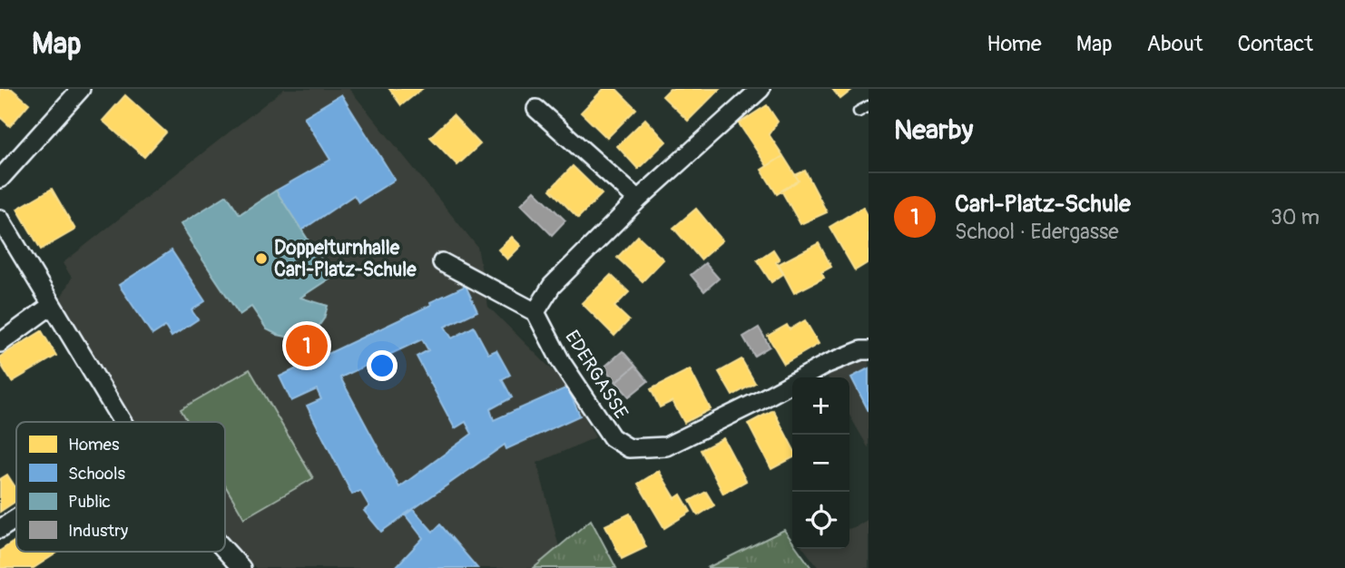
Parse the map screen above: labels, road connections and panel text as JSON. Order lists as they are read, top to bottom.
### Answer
{
  "streets": {
    "street": ["EDERGASSE"]
  },
  "places": ["Doppelturnhalle Carl-Platz-Schule"],
  "legend": [
    "Homes",
    "Schools",
    "Public",
    "Industry"
  ],
  "page": {
    "header": "Map",
    "nav": [
      "Home",
      "Map",
      "About",
      "Contact"
    ],
    "heading": "Nearby",
    "list": [
      {
        "mark": "1",
        "name": "Carl-Platz-Schule",
        "note": "School · Edergasse",
        "value": "30 m"
      }
    ],
    "pins": "1",
    "map_buttons": ["+", "−"]
  }
}
